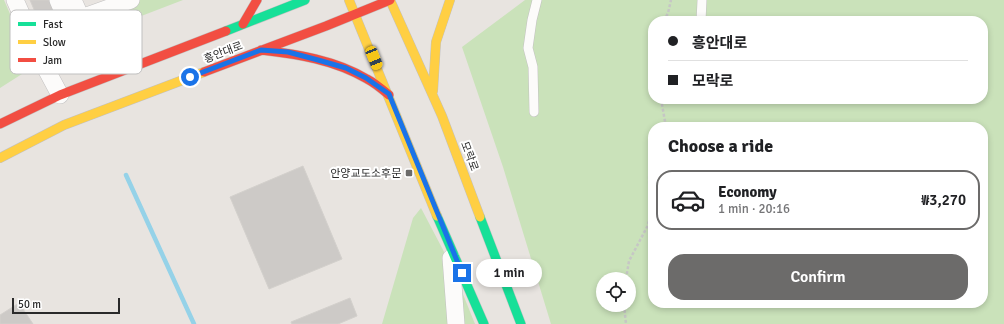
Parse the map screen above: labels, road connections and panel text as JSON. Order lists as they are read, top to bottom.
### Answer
{
  "streets": {
    "street": ["흥안대로", "모락로"]
  },
  "crossings": [
    ["흥안대로", "모락로"]
  ],
  "places": {
    "transit": ["안양교도소후문"]
  },
  "legend": ["Fast", "Slow", "Jam"],
  "scale_bar": "50 m",
  "page": {
    "banner": ["흥안대로", "모락로"],
    "heading": "Choose a ride",
    "list": [
      {
        "name": "Economy",
        "note": "1 min · 20:16",
        "value": "₩3,270"
      }
    ],
    "buttons": "Confirm",
    "bubble": "1 min",
    "scale": "50 m"
  }
}
